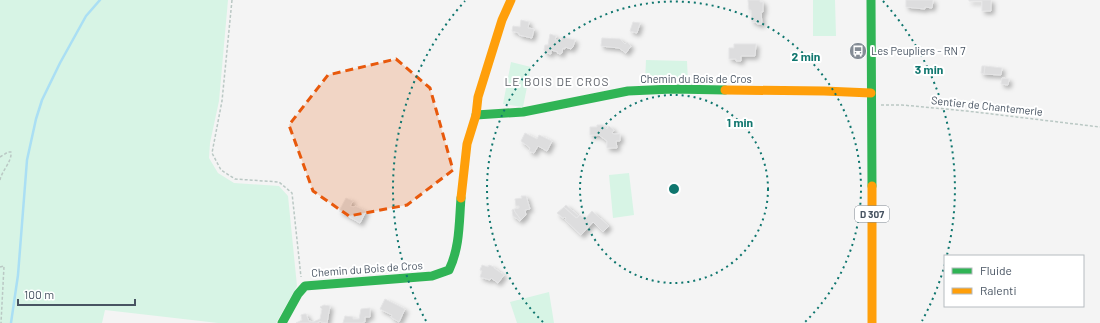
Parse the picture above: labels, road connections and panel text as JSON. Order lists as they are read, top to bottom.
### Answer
{
  "streets": {
    "street": ["Chemin du Bois de Cros", "D 307"],
    "path": ["Sentier de Chantemerle"]
  },
  "crossings": [
    ["Chemin du Bois de Cros", "D 307"],
    ["Sentier de Chantemerle", "D 307"]
  ],
  "districts": ["LE BOIS DE CROS"],
  "places": {
    "bus stop": ["Les Peupliers - RN 7"]
  },
  "legend": ["Fluide", "Ralenti"],
  "scale_bar": "100 m",
  "rings": ["2 min", "3 min", "1 min"]
}
